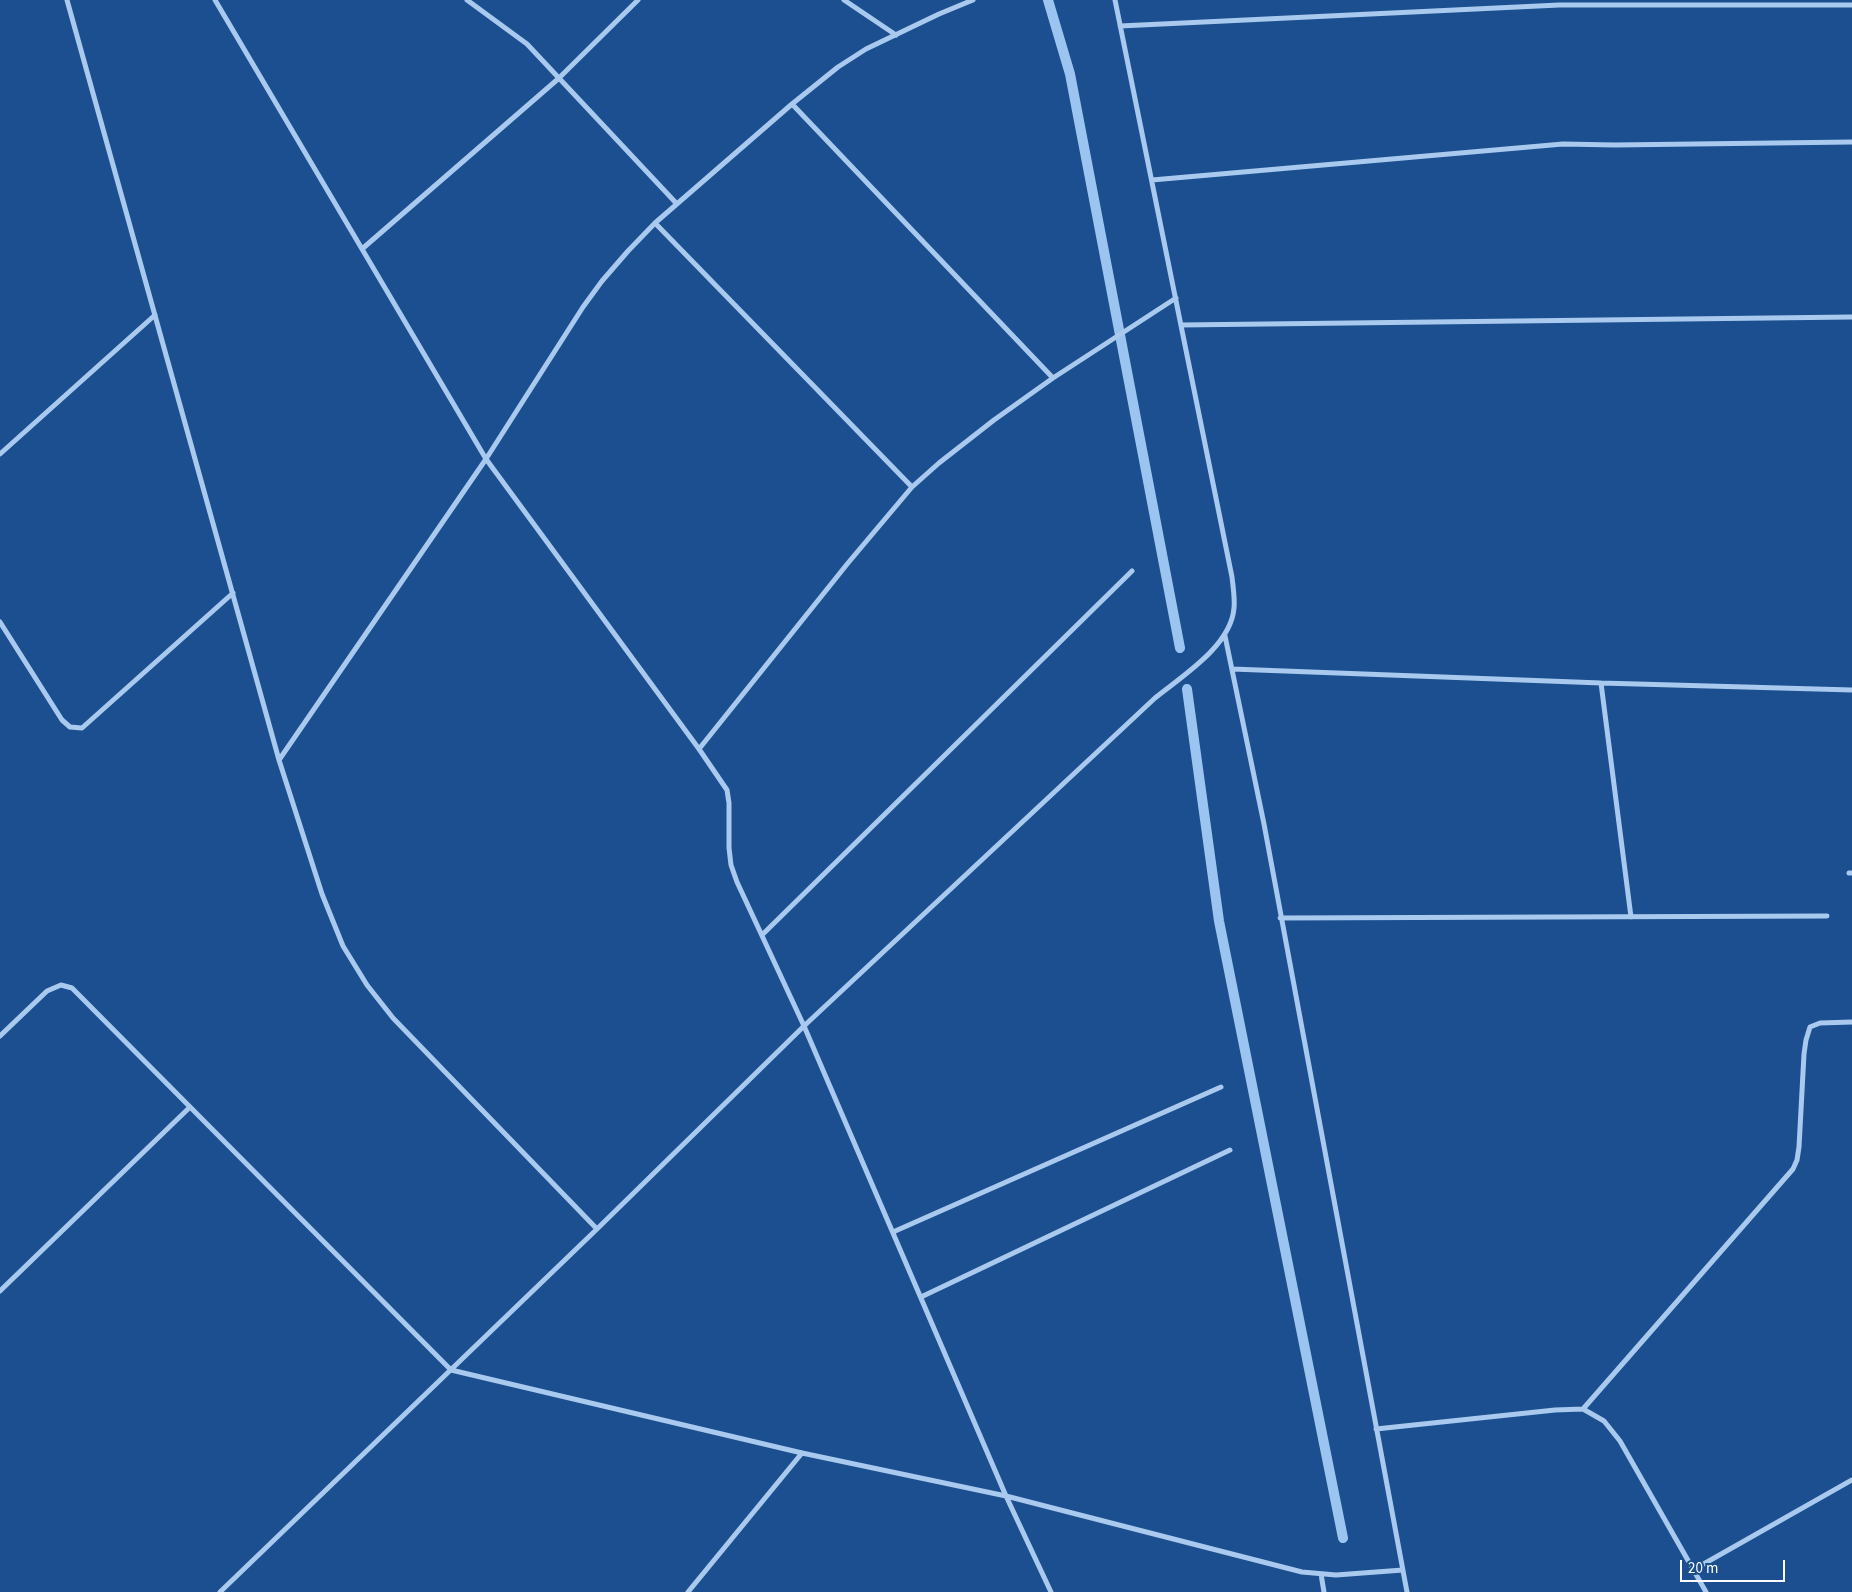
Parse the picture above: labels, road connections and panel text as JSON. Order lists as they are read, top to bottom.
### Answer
{
  "scale_bar": "20 m"
}
